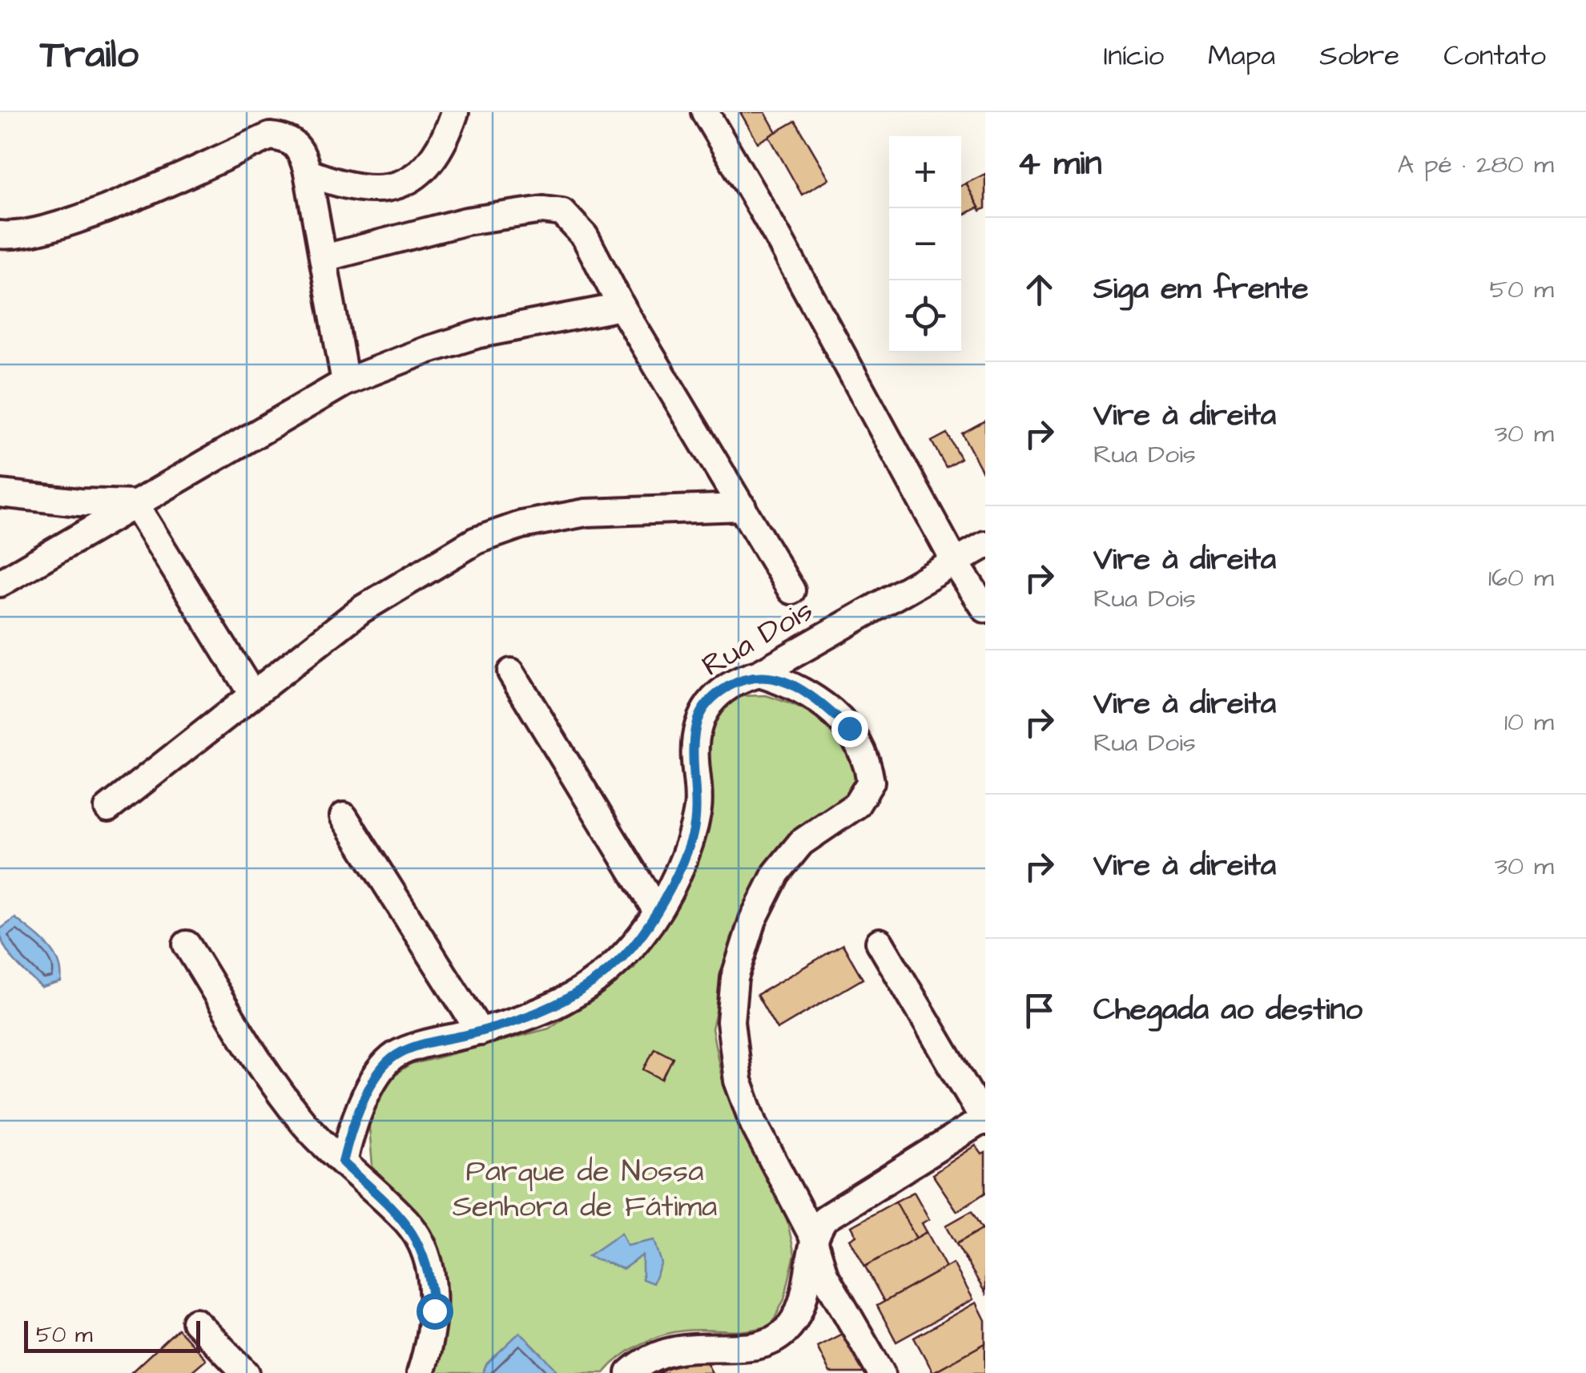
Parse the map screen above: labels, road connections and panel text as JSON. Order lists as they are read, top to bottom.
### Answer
{
  "streets": {
    "street": ["Rua Dois"]
  },
  "parks": ["Parque de Nossa Senhora de Fátima"],
  "scale_bar": "50 m",
  "page": {
    "header": "Trailo",
    "nav": [
      "Início",
      "Mapa",
      "Sobre",
      "Contato"
    ],
    "heading": ["4 min", "A pé · 280 m"],
    "map_buttons": ["+", "−"],
    "list": [
      ["Siga em frente", "50 m"],
      ["Vire à direita", "Rua Dois", "30 m"],
      ["Vire à direita", "Rua Dois", "160 m"],
      ["Vire à direita", "Rua Dois", "10 m"],
      ["Vire à direita", "30 m"],
      "Chegada ao destino"
    ],
    "scale": "50 m"
  }
}
